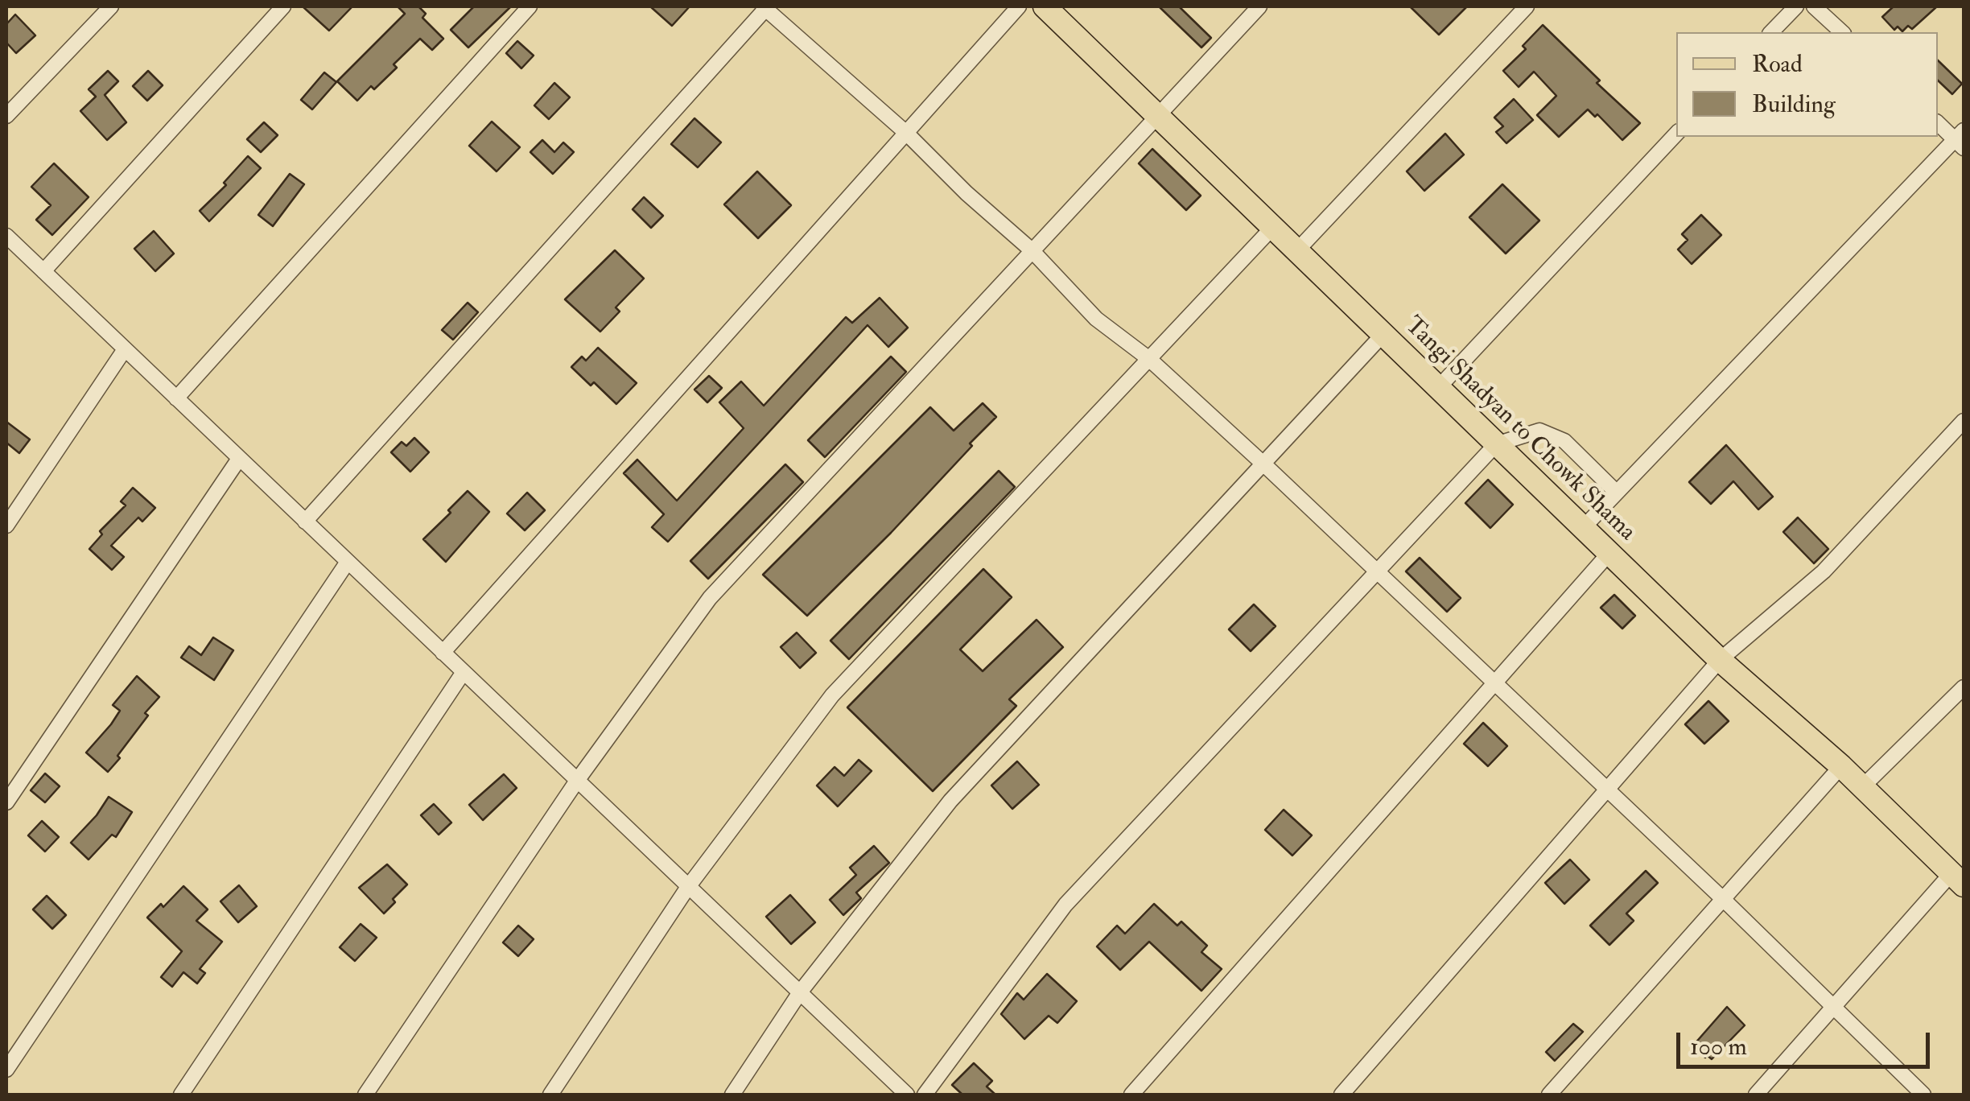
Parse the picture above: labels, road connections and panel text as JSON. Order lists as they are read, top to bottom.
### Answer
{
  "streets": {
    "main road": ["Tangi Shadyan to Chowk Shama"]
  },
  "legend": ["Road", "Building"],
  "scale_bar": "100 m"
}
